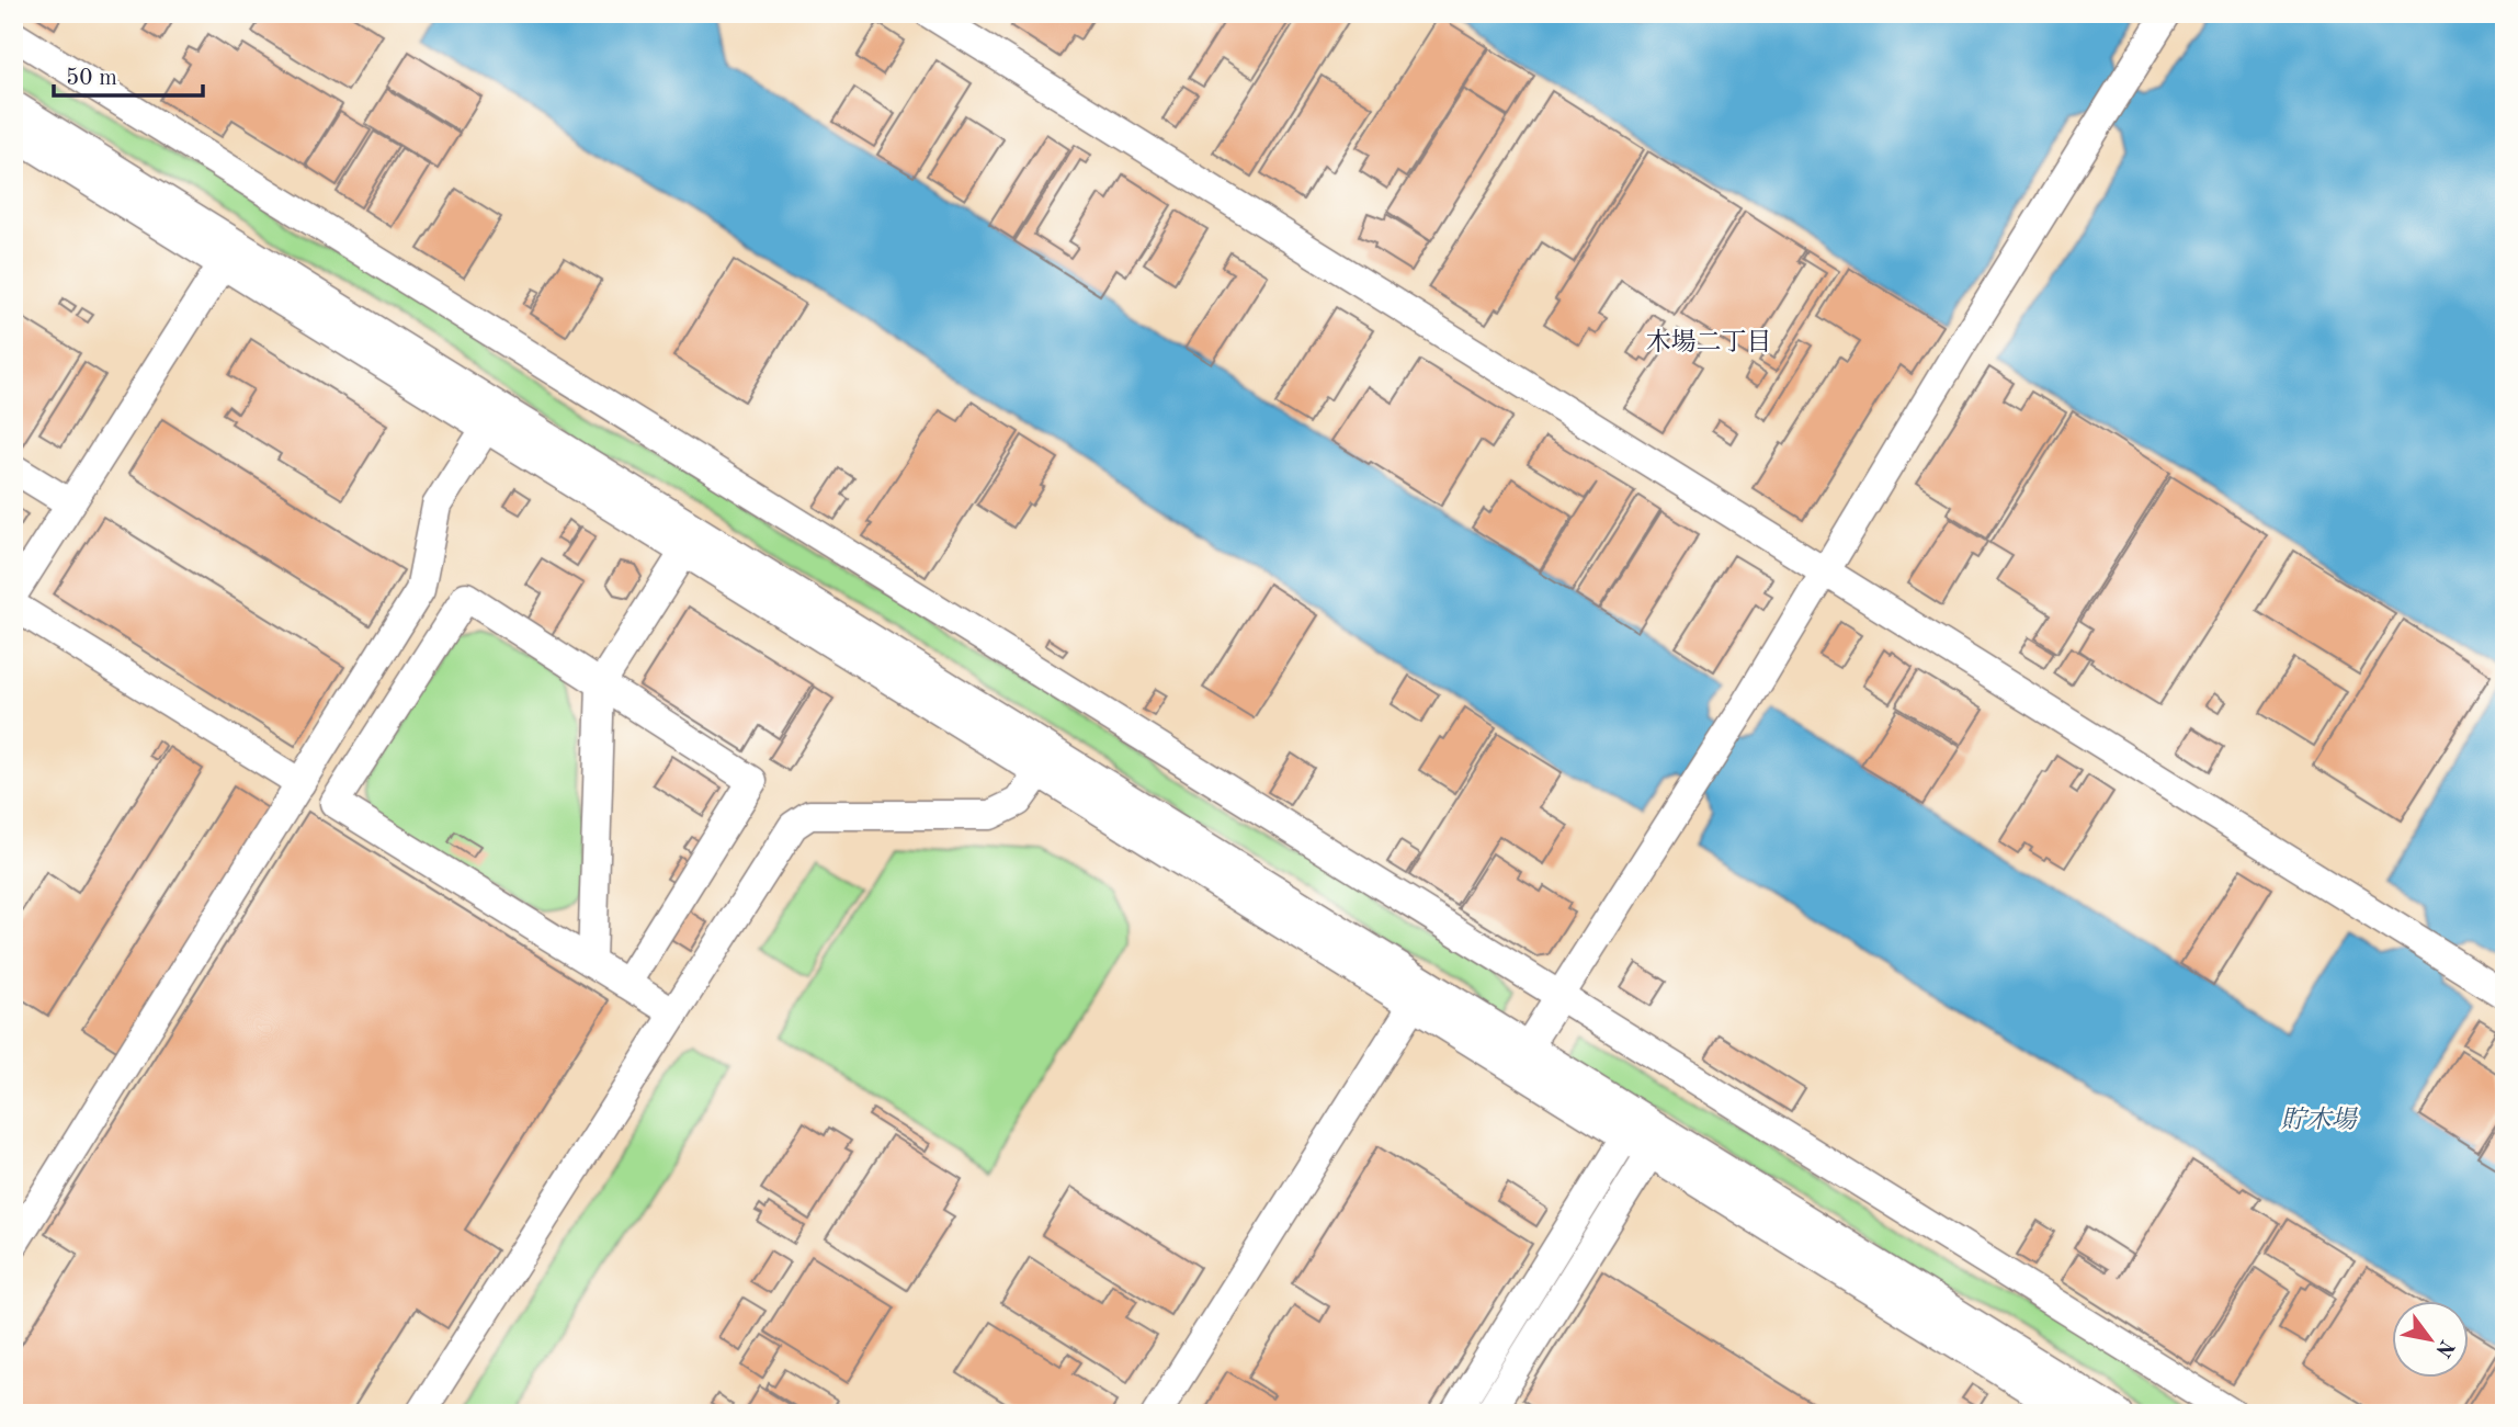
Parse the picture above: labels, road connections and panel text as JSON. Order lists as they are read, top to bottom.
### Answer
{
  "districts": ["木場二丁目"],
  "water": ["貯木場"],
  "scale_bar": "50 m",
  "north": "bottom right"
}
